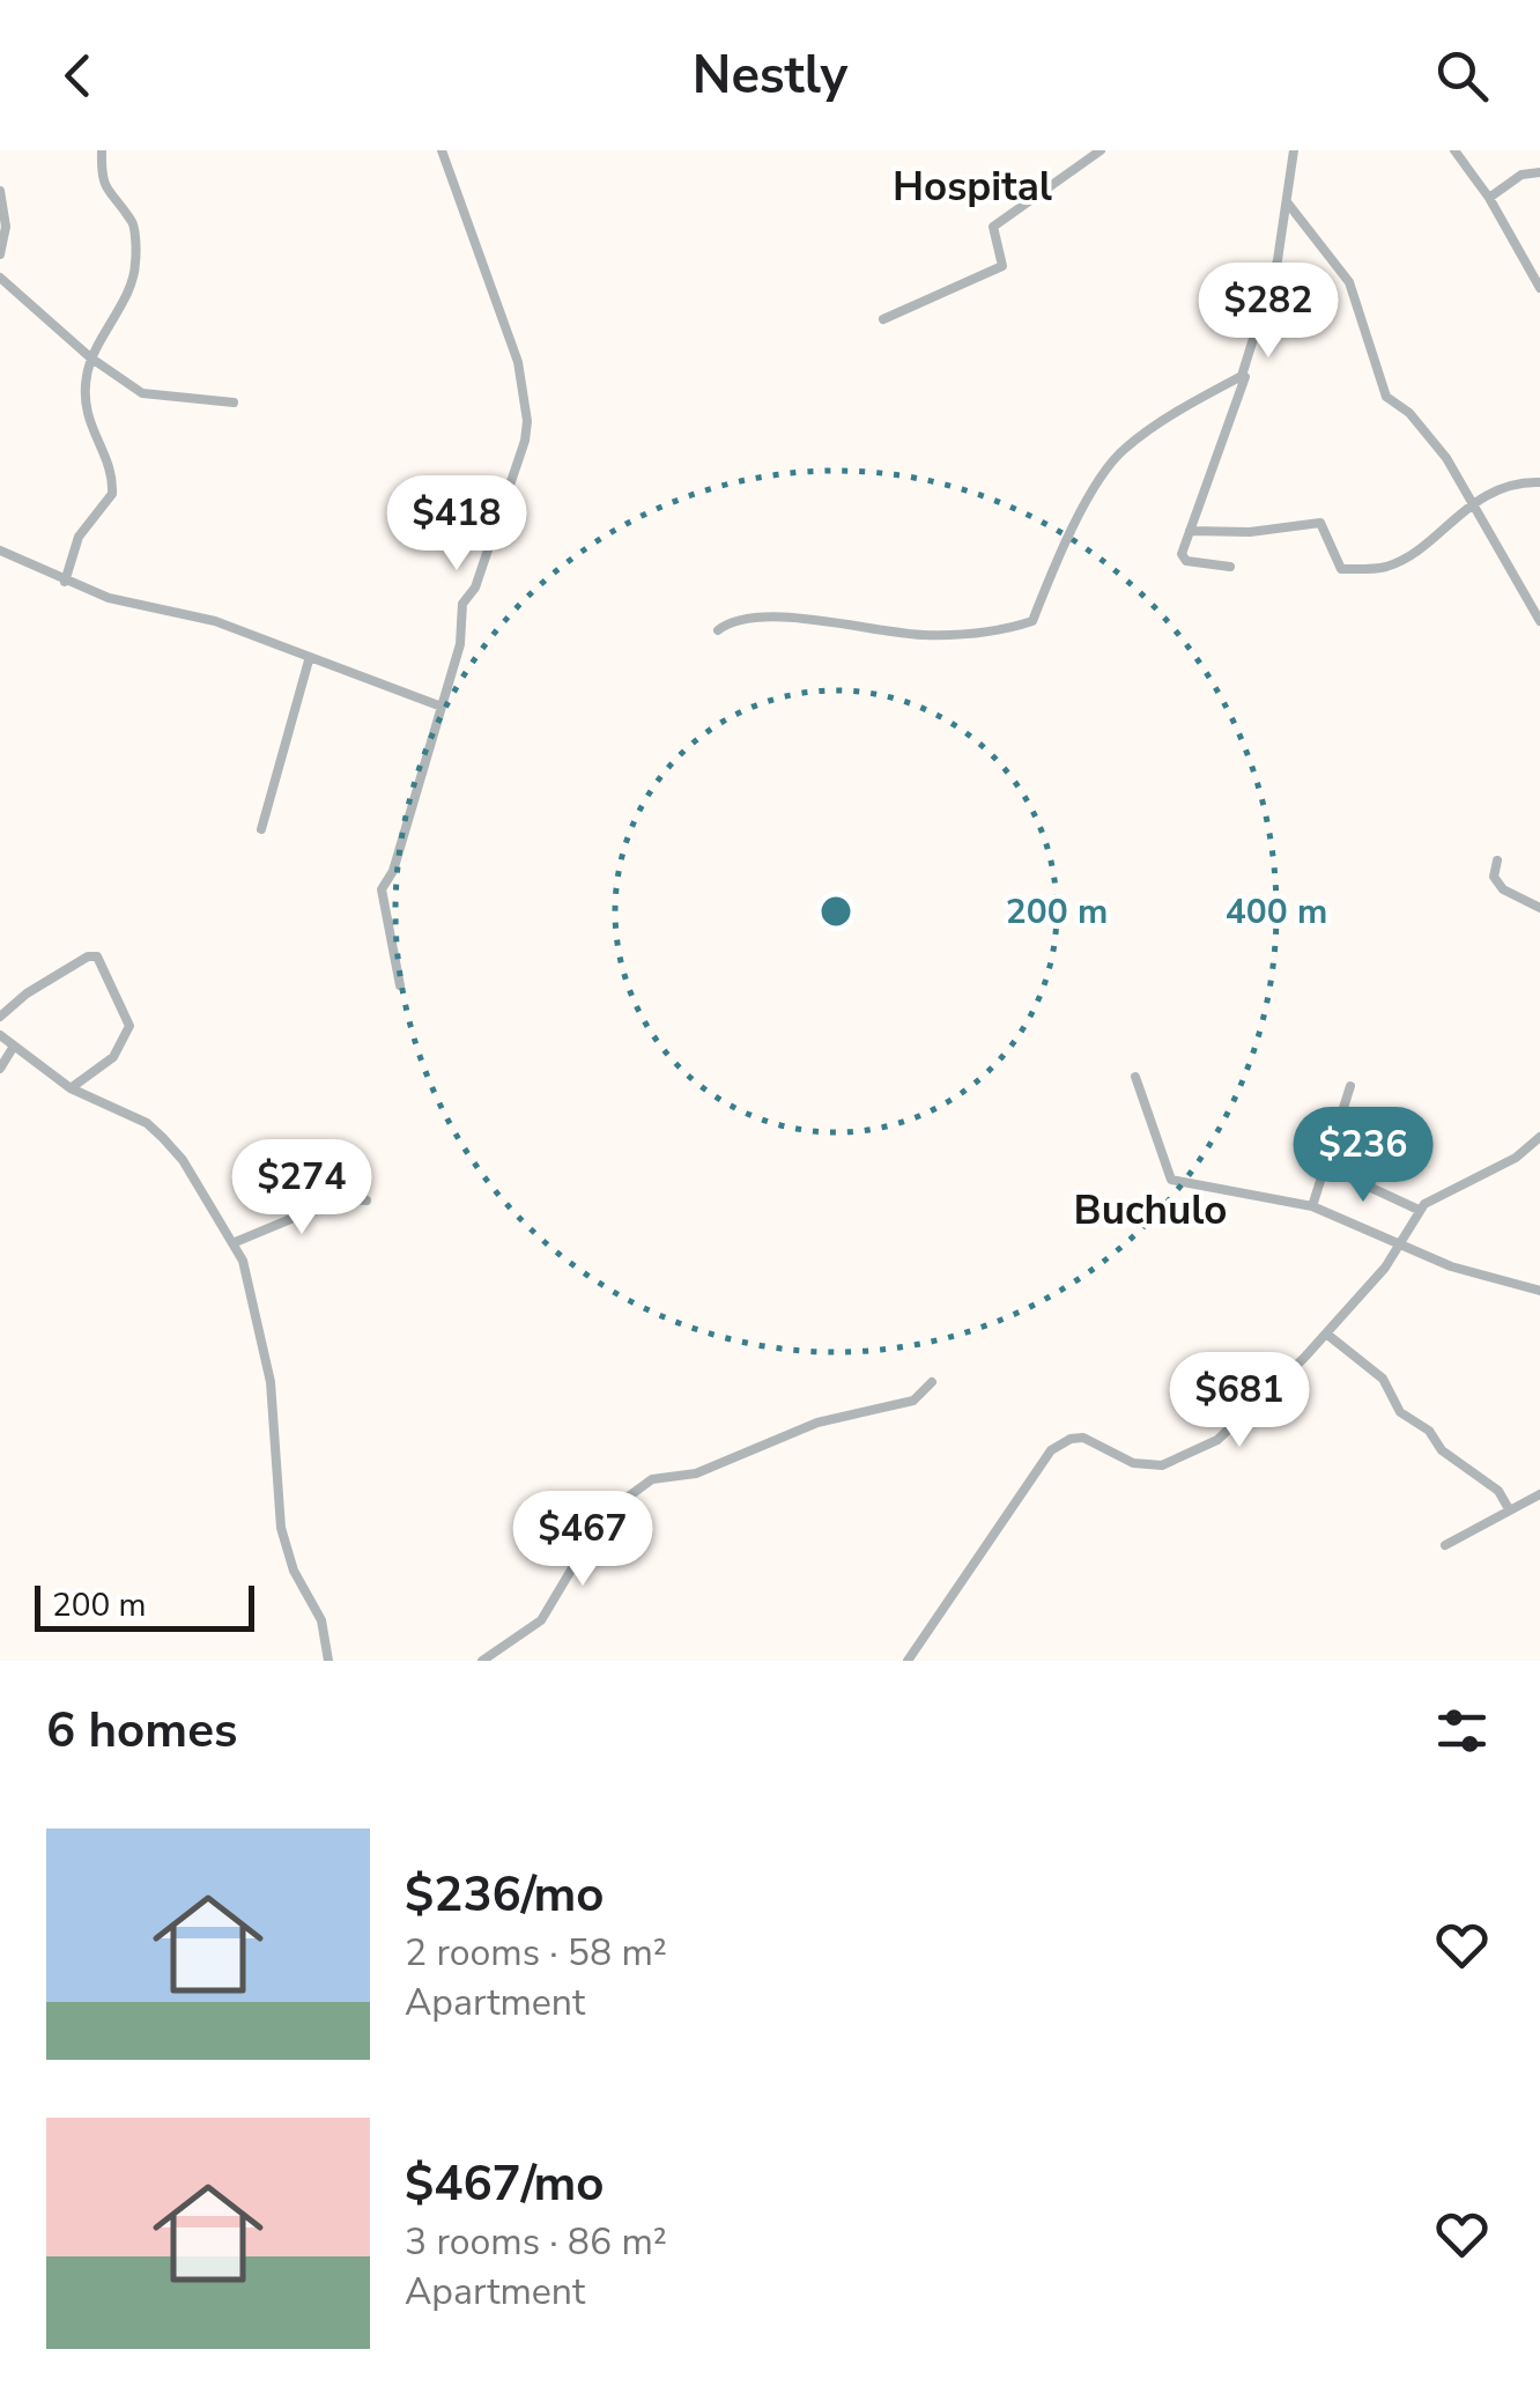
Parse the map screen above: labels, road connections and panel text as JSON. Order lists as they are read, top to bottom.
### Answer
{
  "districts": ["Hospital", "Buchulo"],
  "scale_bar": "200 m",
  "page": {
    "header": "Nestly",
    "price": [
      "$282",
      "$418",
      "$236",
      "$274",
      "$681",
      "$467"
    ],
    "scale": "200 m",
    "heading": "6 homes",
    "list": [
      {
        "name": "$236/mo",
        "note": "2 rooms · 58 m² · Apartment"
      },
      {
        "name": "$467/mo",
        "note": "3 rooms · 86 m² · Apartment"
      }
    ]
  },
  "rings": ["200 m", "400 m"]
}
